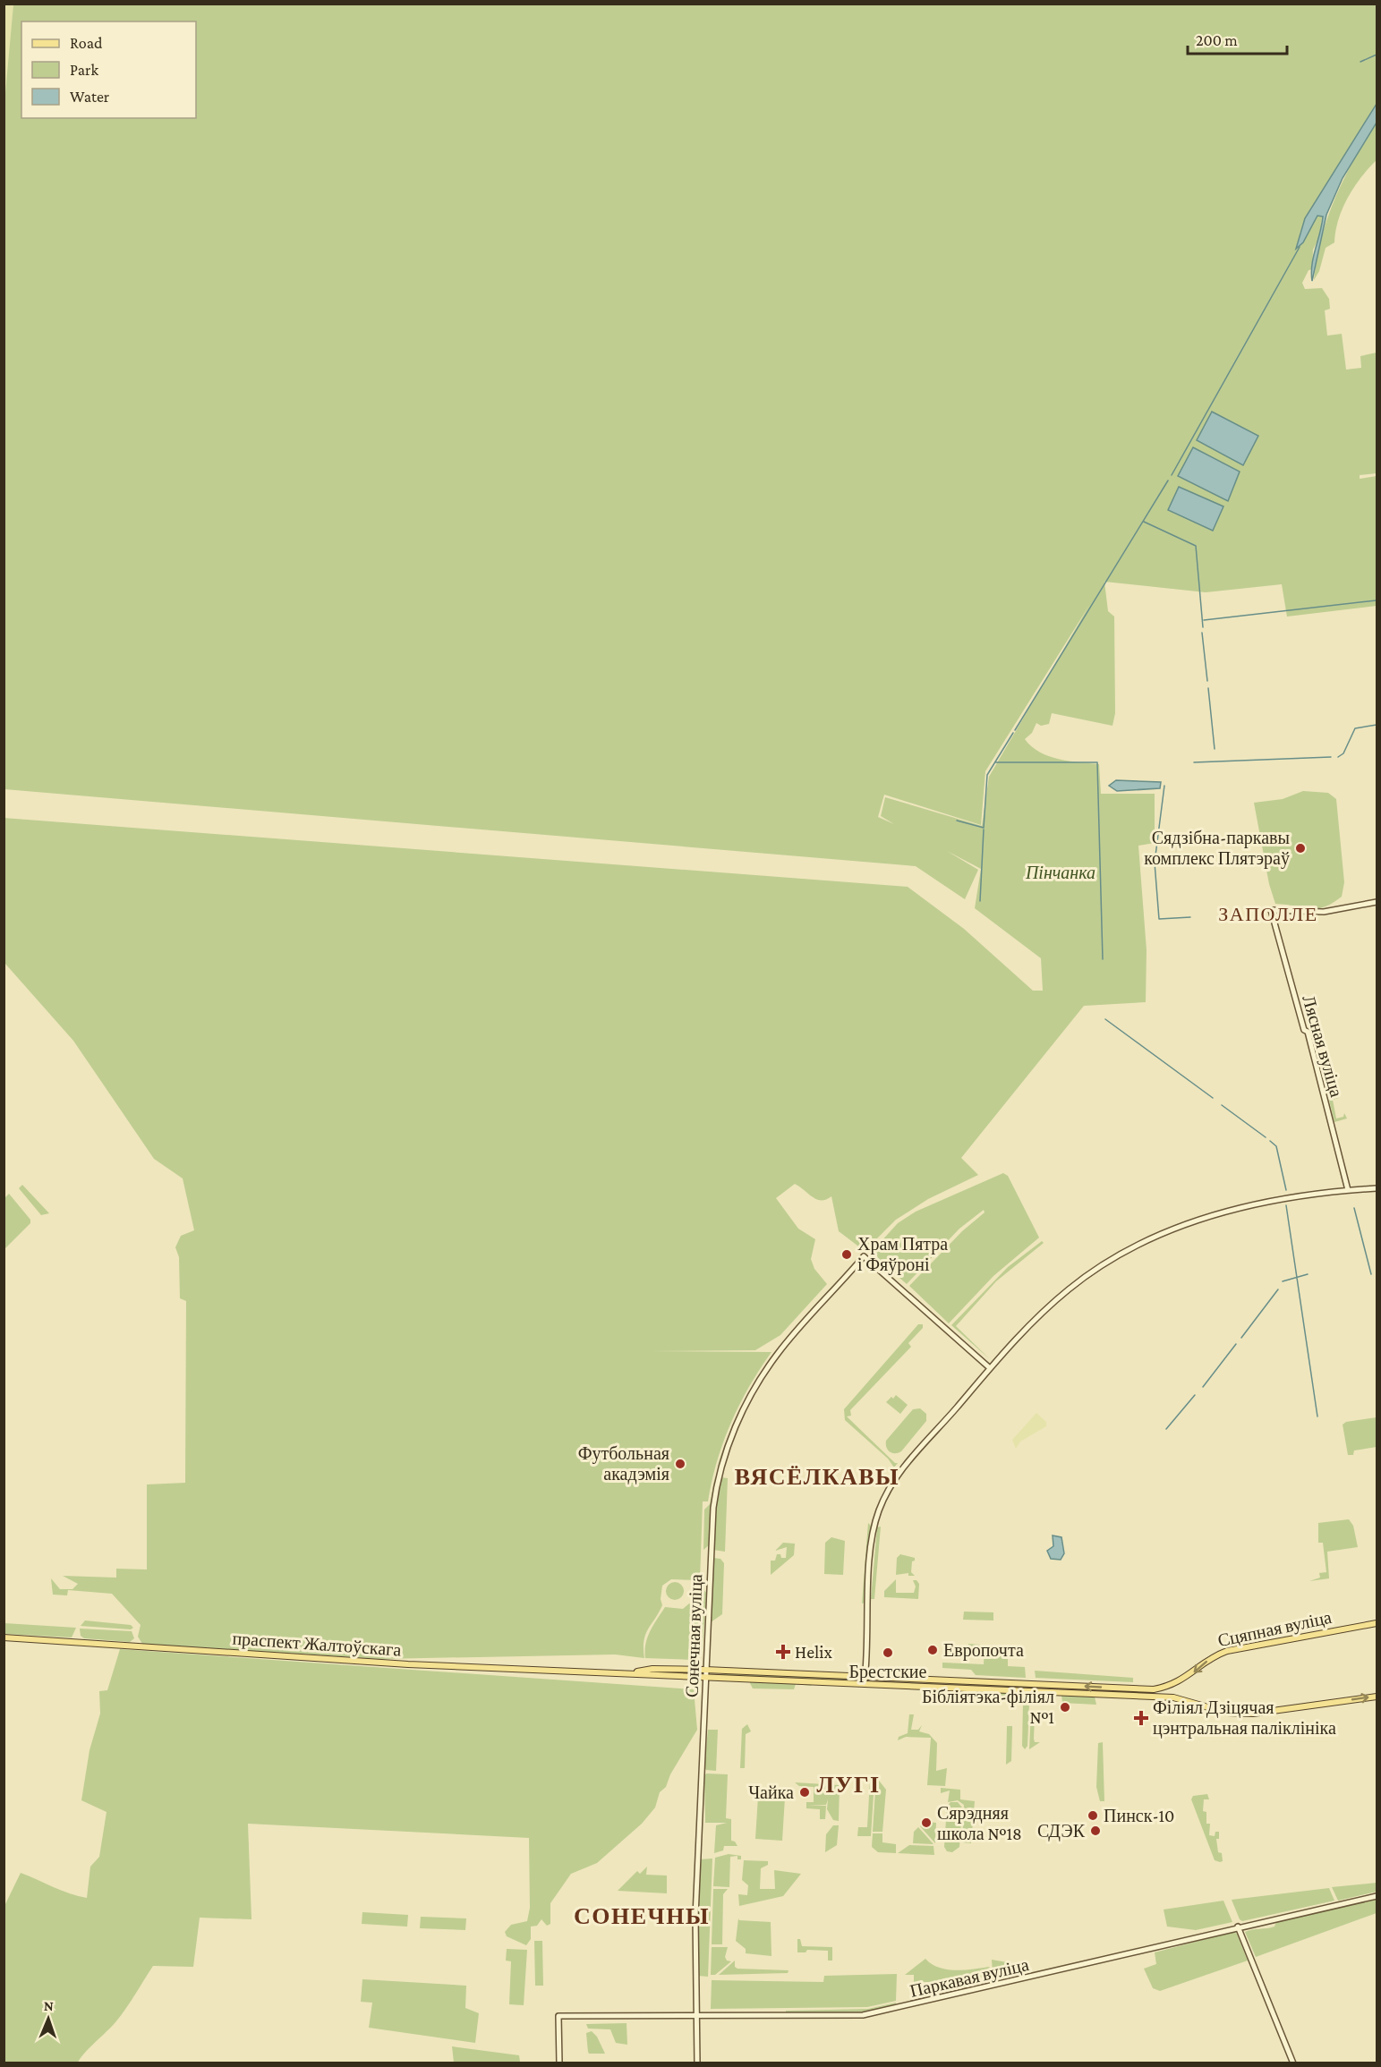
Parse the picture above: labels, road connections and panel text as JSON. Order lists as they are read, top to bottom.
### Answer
{
  "streets": {
    "main road": ["Сцяпная вуліца", "праспект Жалтоўскага"],
    "street": ["Лясная вуліца", "Сонечная вуліца", "Паркавая вуліца"]
  },
  "crossings": [
    ["Сцяпная вуліца", "праспект Жалтоўскага"],
    ["Сонечная вуліца", "праспект Жалтоўскага"],
    ["Сонечная вуліца", "Паркавая вуліца"]
  ],
  "one_way": ["Сцяпная вуліца"],
  "districts": [
    "ЗАПОЛЛЕ",
    "ВЯСЁЛКАВЫ",
    "ЛУГІ",
    "СОНЕЧНЫ"
  ],
  "parks": ["Пінчанка"],
  "places": {
    "other": [
      "Сядзібна-паркавы комплекс Плятэраў",
      "Храм Пятра і Фяўроні",
      "Футбольная акадэмія",
      "Европочта",
      "Брестские",
      "Бібліятэка-філіял №1",
      "Чайка",
      "Пинск-10",
      "Сярэдняя школа №18",
      "СДЭК"
    ],
    "health": ["Helix", "Філіял Дзіцячая цэнтральная паліклініка"]
  },
  "legend": ["Road", "Park", "Water"],
  "scale_bar": "200 m",
  "north": "top"
}
